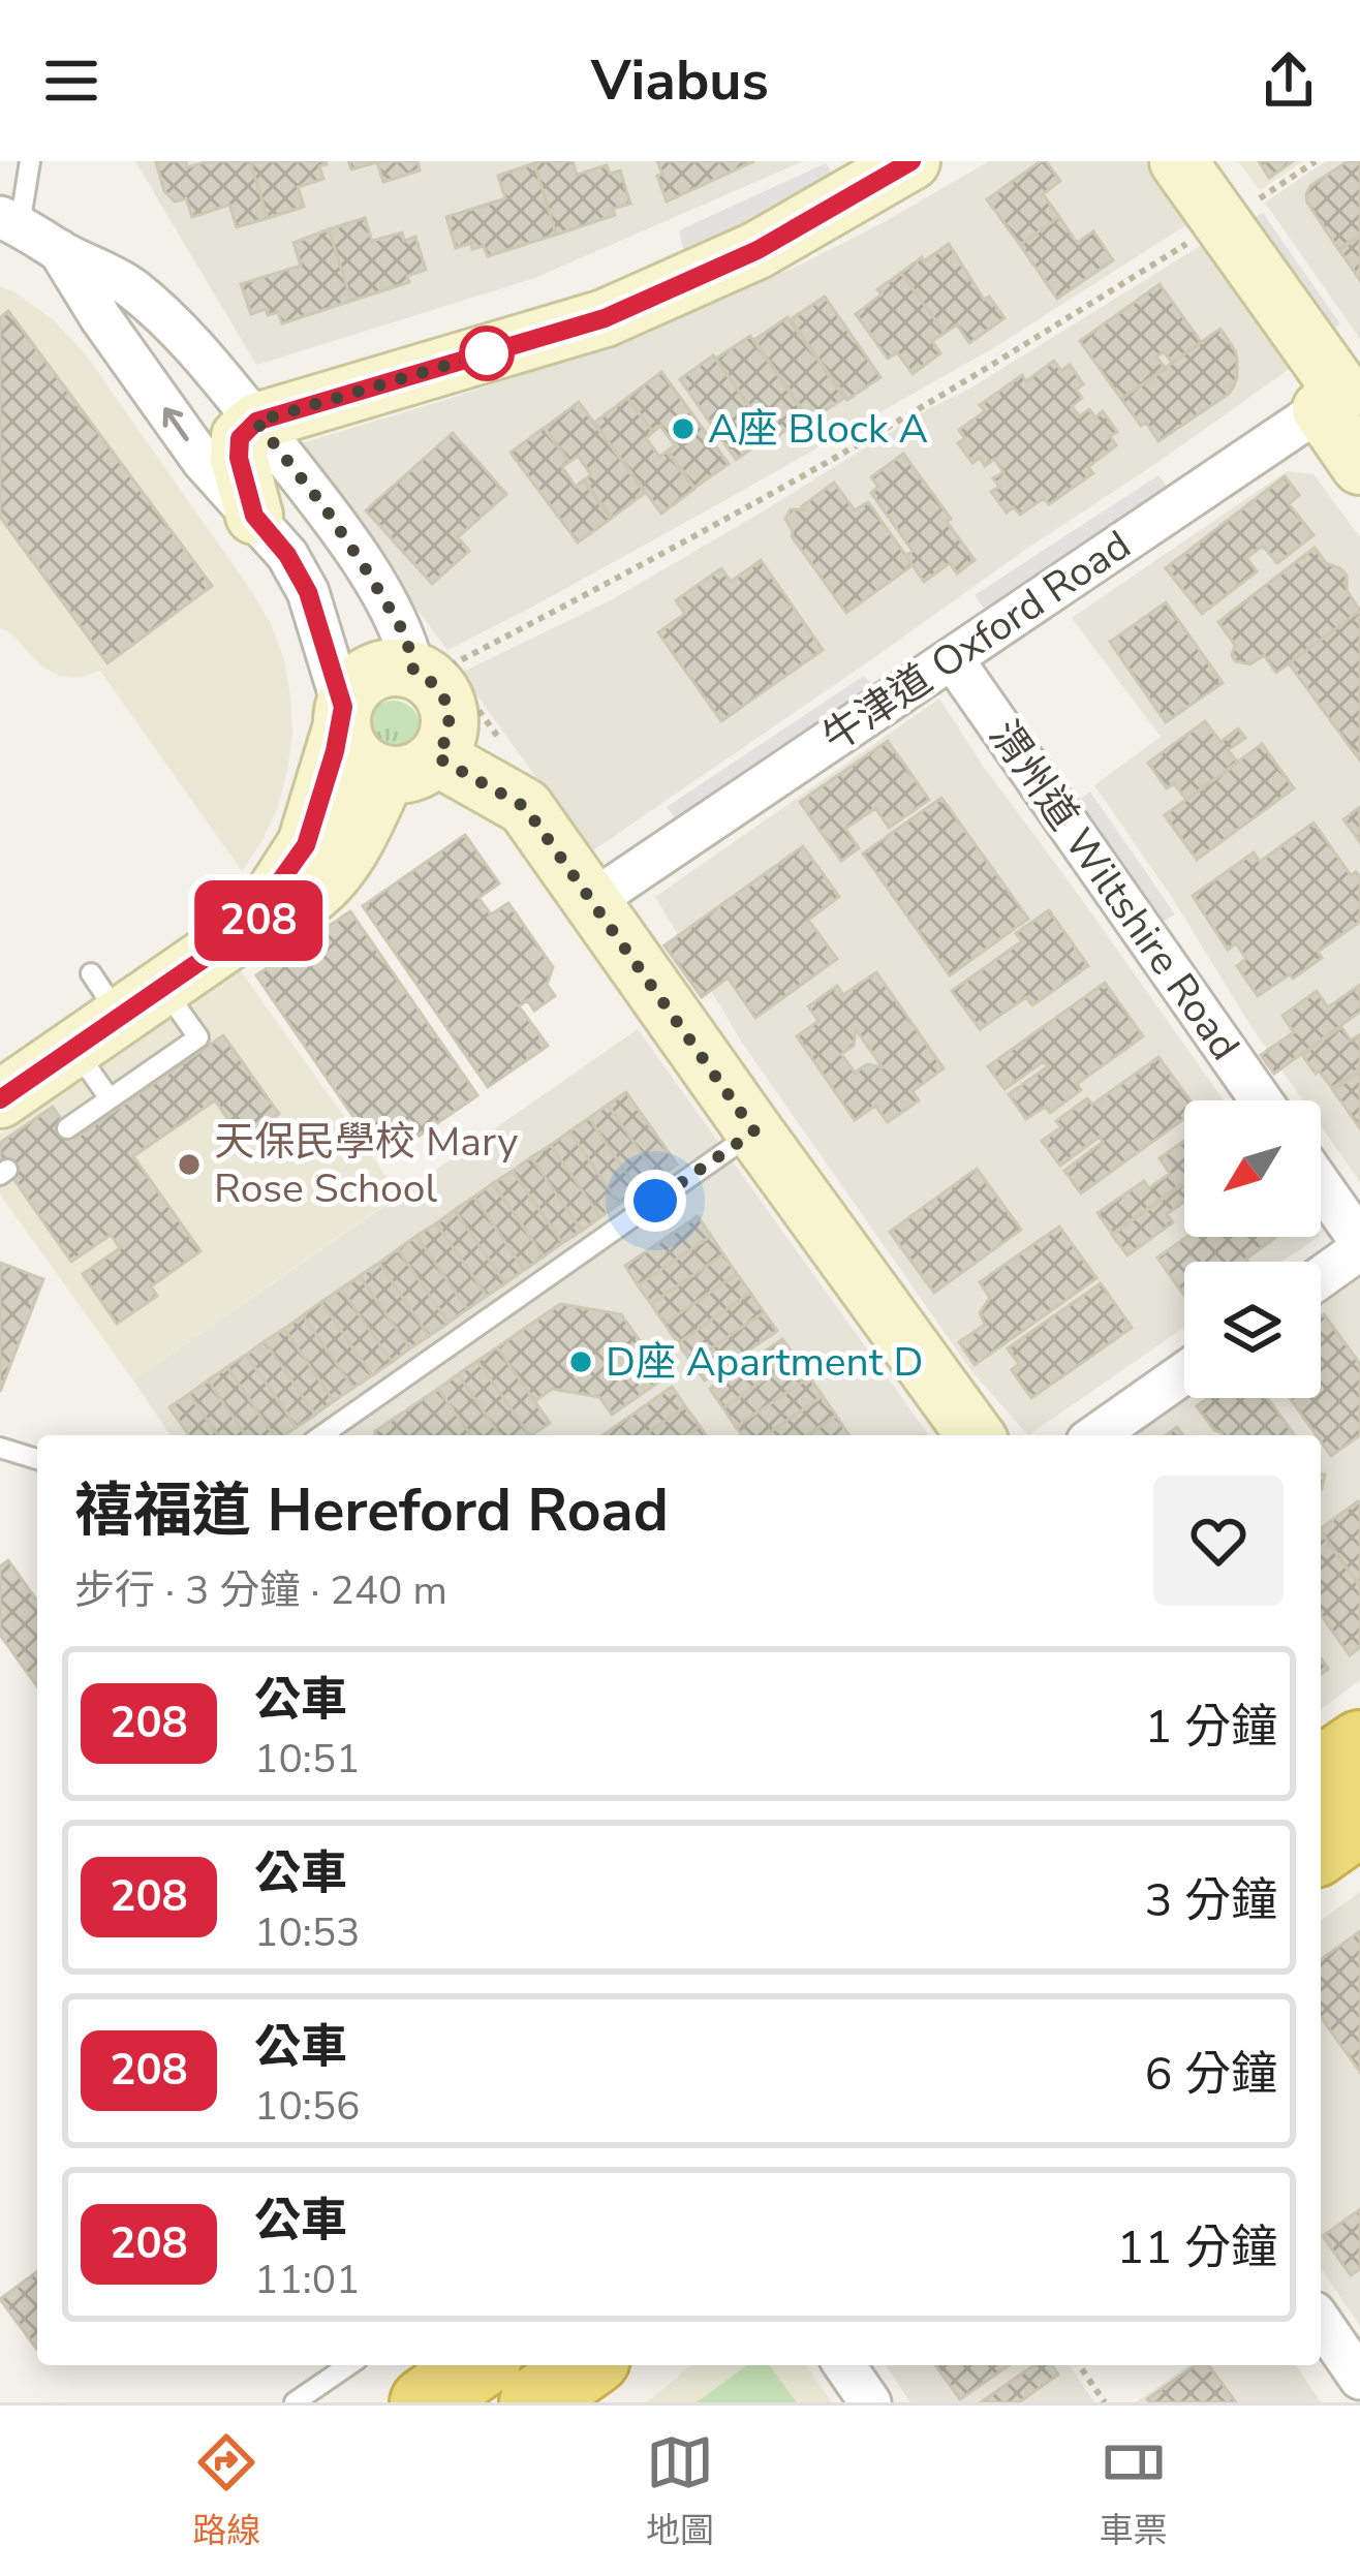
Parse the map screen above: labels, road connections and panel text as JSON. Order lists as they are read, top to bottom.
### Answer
{
  "streets": {
    "street": ["牛津道 Oxford Road", "渭州道 Wiltshire Road"]
  },
  "crossings": [
    ["牛津道 Oxford Road", "渭州道 Wiltshire Road"]
  ],
  "places": ["A座 Block A", "天保民學校 Mary Rose School", "D座 Apartment D"],
  "lines": ["bus line 208"],
  "north": "bottom left",
  "page": {
    "header": "Viabus",
    "on_map": "208",
    "heading": ["禧福道 Hereford Road", "步行 · 3 分鐘 · 240 m"],
    "list": [
      {
        "mark": "208",
        "name": "公車",
        "note": "10:51",
        "value": "1 分鐘"
      },
      {
        "mark": "208",
        "name": "公車",
        "note": "10:53",
        "value": "3 分鐘"
      },
      {
        "mark": "208",
        "name": "公車",
        "note": "10:56",
        "value": "6 分鐘"
      },
      {
        "mark": "208",
        "name": "公車",
        "note": "11:01",
        "value": "11 分鐘"
      }
    ],
    "tabs": ["路線", "地圖", "車票"]
  }
}
